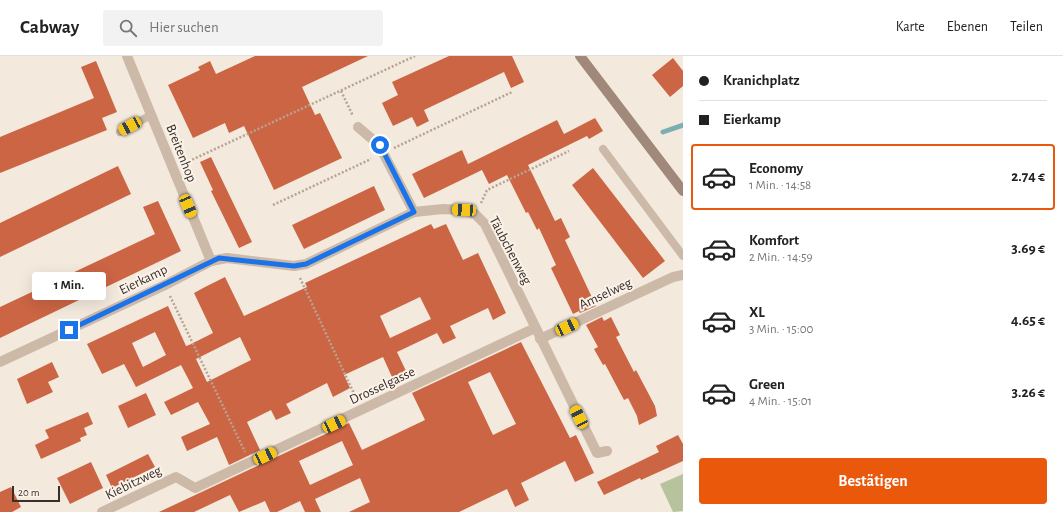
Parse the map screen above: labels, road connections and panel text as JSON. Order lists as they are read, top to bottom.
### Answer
{
  "streets": {
    "street": [
      "Breitenhop",
      "Täubchenweg",
      "Eierkamp",
      "Amselweg",
      "Drosselgasse",
      "Kiebitzweg"
    ]
  },
  "crossings": [
    ["Breitenhop", "Täubchenweg"],
    ["Breitenhop", "Eierkamp"],
    ["Täubchenweg", "Eierkamp"],
    ["Täubchenweg", "Amselweg"],
    ["Täubchenweg", "Drosselgasse"],
    ["Drosselgasse", "Kiebitzweg"]
  ],
  "scale_bar": "20 m",
  "page": {
    "header": "Cabway",
    "search": "Hier suchen",
    "nav": ["Karte", "Ebenen", "Teilen"],
    "banner": ["Kranichplatz", "Eierkamp"],
    "list": [
      {
        "name": "Economy",
        "note": "1 Min. · 14:58",
        "value": "2.74 €"
      },
      {
        "name": "Komfort",
        "note": "2 Min. · 14:59",
        "value": "3.69 €"
      },
      {
        "name": "XL",
        "note": "3 Min. · 15:00",
        "value": "4.65 €"
      },
      {
        "name": "Green",
        "note": "4 Min. · 15:01",
        "value": "3.26 €"
      }
    ],
    "bubble": "1 Min.",
    "buttons": "Bestätigen",
    "scale": "20 m"
  }
}
